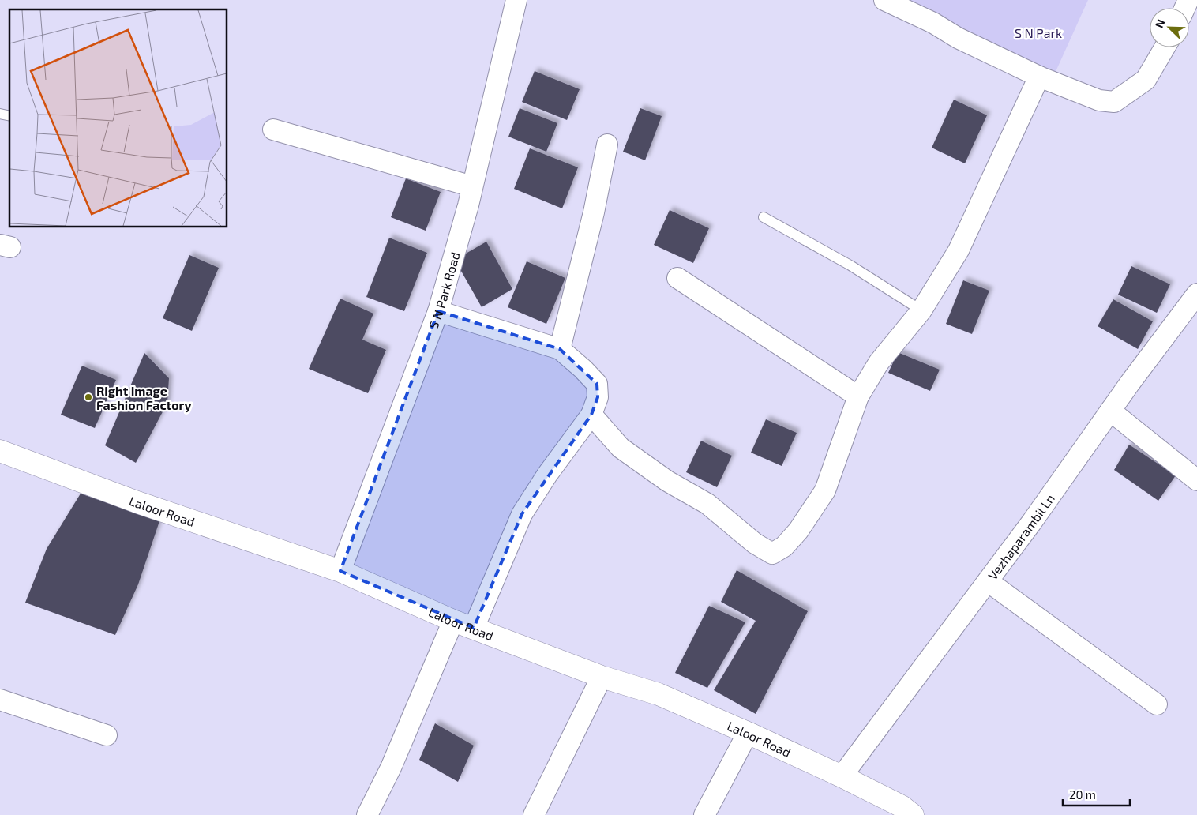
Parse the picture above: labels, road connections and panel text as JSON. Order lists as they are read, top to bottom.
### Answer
{
  "streets": {
    "street": ["S N Park Road", "Laloor Road", "Vezhaparambil Ln"]
  },
  "crossings": [
    ["S N Park Road", "Laloor Road"],
    ["Laloor Road", "Vezhaparambil Ln"]
  ],
  "parks": ["S N Park"],
  "places": ["Right Image Fashion Factory"],
  "scale_bar": "20 m",
  "north": "top left"
}
